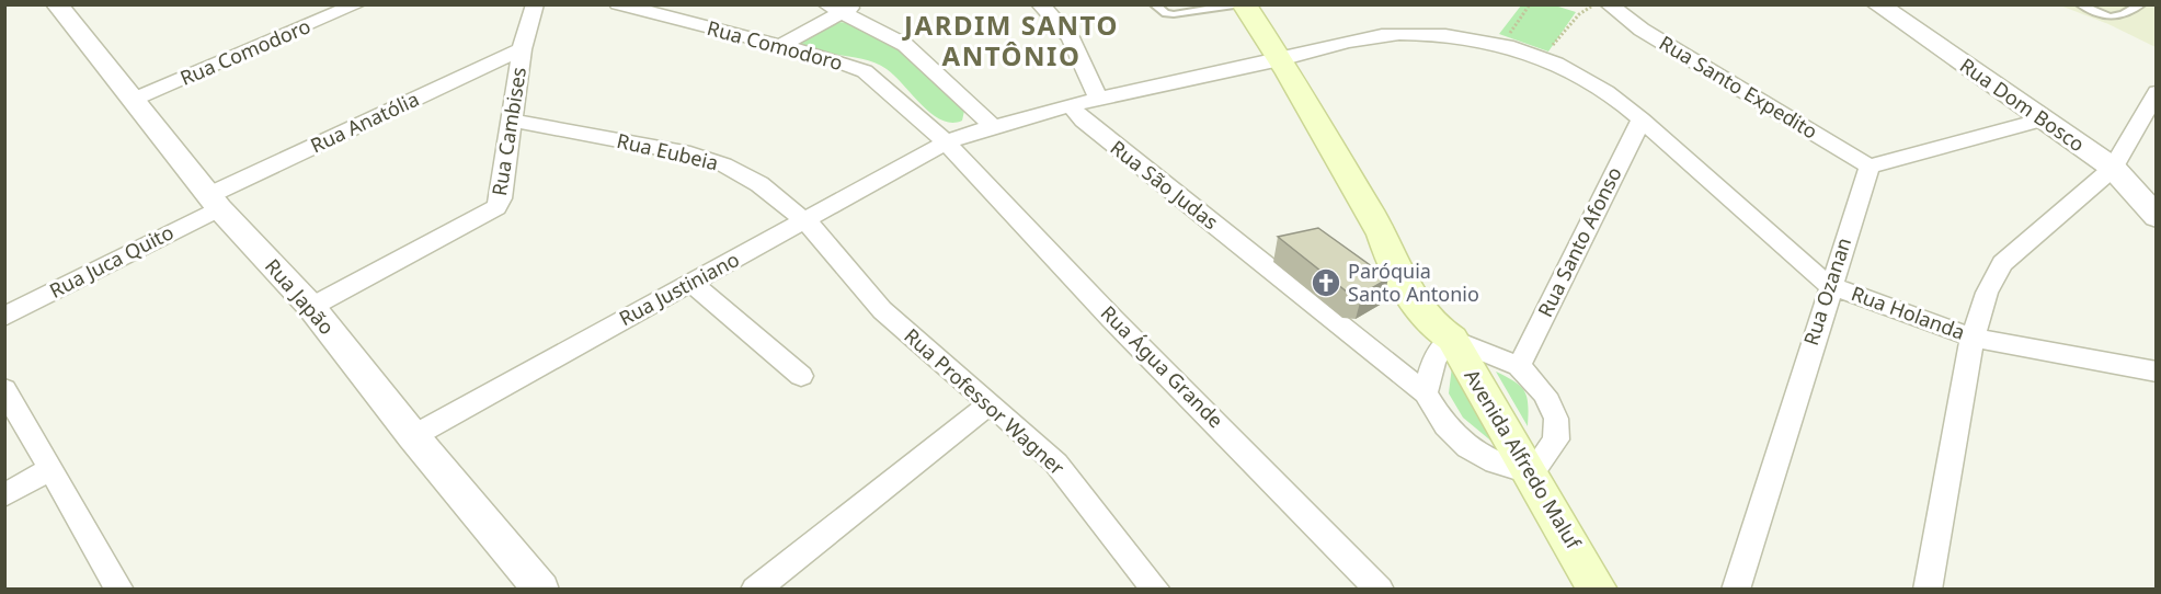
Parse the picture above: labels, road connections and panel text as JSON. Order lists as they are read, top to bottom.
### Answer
{
  "streets": {
    "main road": ["Avenida Alfredo Maluf"],
    "street": [
      "Rua Comodoro",
      "Rua Santo Expedito",
      "Rua Dom Bosco",
      "Rua Anatólia",
      "Rua Cambises",
      "Rua Eubeia",
      "Rua São Judas",
      "Rua Santo Afonso",
      "Rua Juca Quito",
      "Rua Justiniano",
      "Rua Ozanan",
      "Rua Japão",
      "Rua Holanda",
      "Rua Água Grande",
      "Rua Professor Wagner"
    ]
  },
  "crossings": [
    ["Rua Comodoro", "Rua Justiniano"],
    ["Rua Comodoro", "Rua Japão"],
    ["Rua Comodoro", "Rua Água Grande"],
    ["Rua Santo Expedito", "Rua Ozanan"],
    ["Rua Anatólia", "Rua Cambises"],
    ["Rua Anatólia", "Rua Juca Quito"],
    ["Rua Anatólia", "Rua Japão"],
    ["Rua Cambises", "Rua Eubeia"],
    ["Rua Cambises", "Rua Japão"],
    ["Rua Eubeia", "Rua Justiniano"],
    ["Rua Eubeia", "Rua Professor Wagner"],
    ["Rua São Judas", "Rua Justiniano"],
    ["Rua Santo Afonso", "Rua Holanda"],
    ["Rua Juca Quito", "Rua Japão"],
    ["Rua Justiniano", "Rua Japão"],
    ["Rua Justiniano", "Rua Água Grande"],
    ["Rua Justiniano", "Rua Professor Wagner"],
    ["Rua Ozanan", "Rua Holanda"],
    ["Rua Holanda", "Avenida Alfredo Maluf"]
  ],
  "districts": ["JARDIM SANTO ANTÔNIO"],
  "places": {
    "church": ["Paróquia Santo Antonio"]
  }
}
